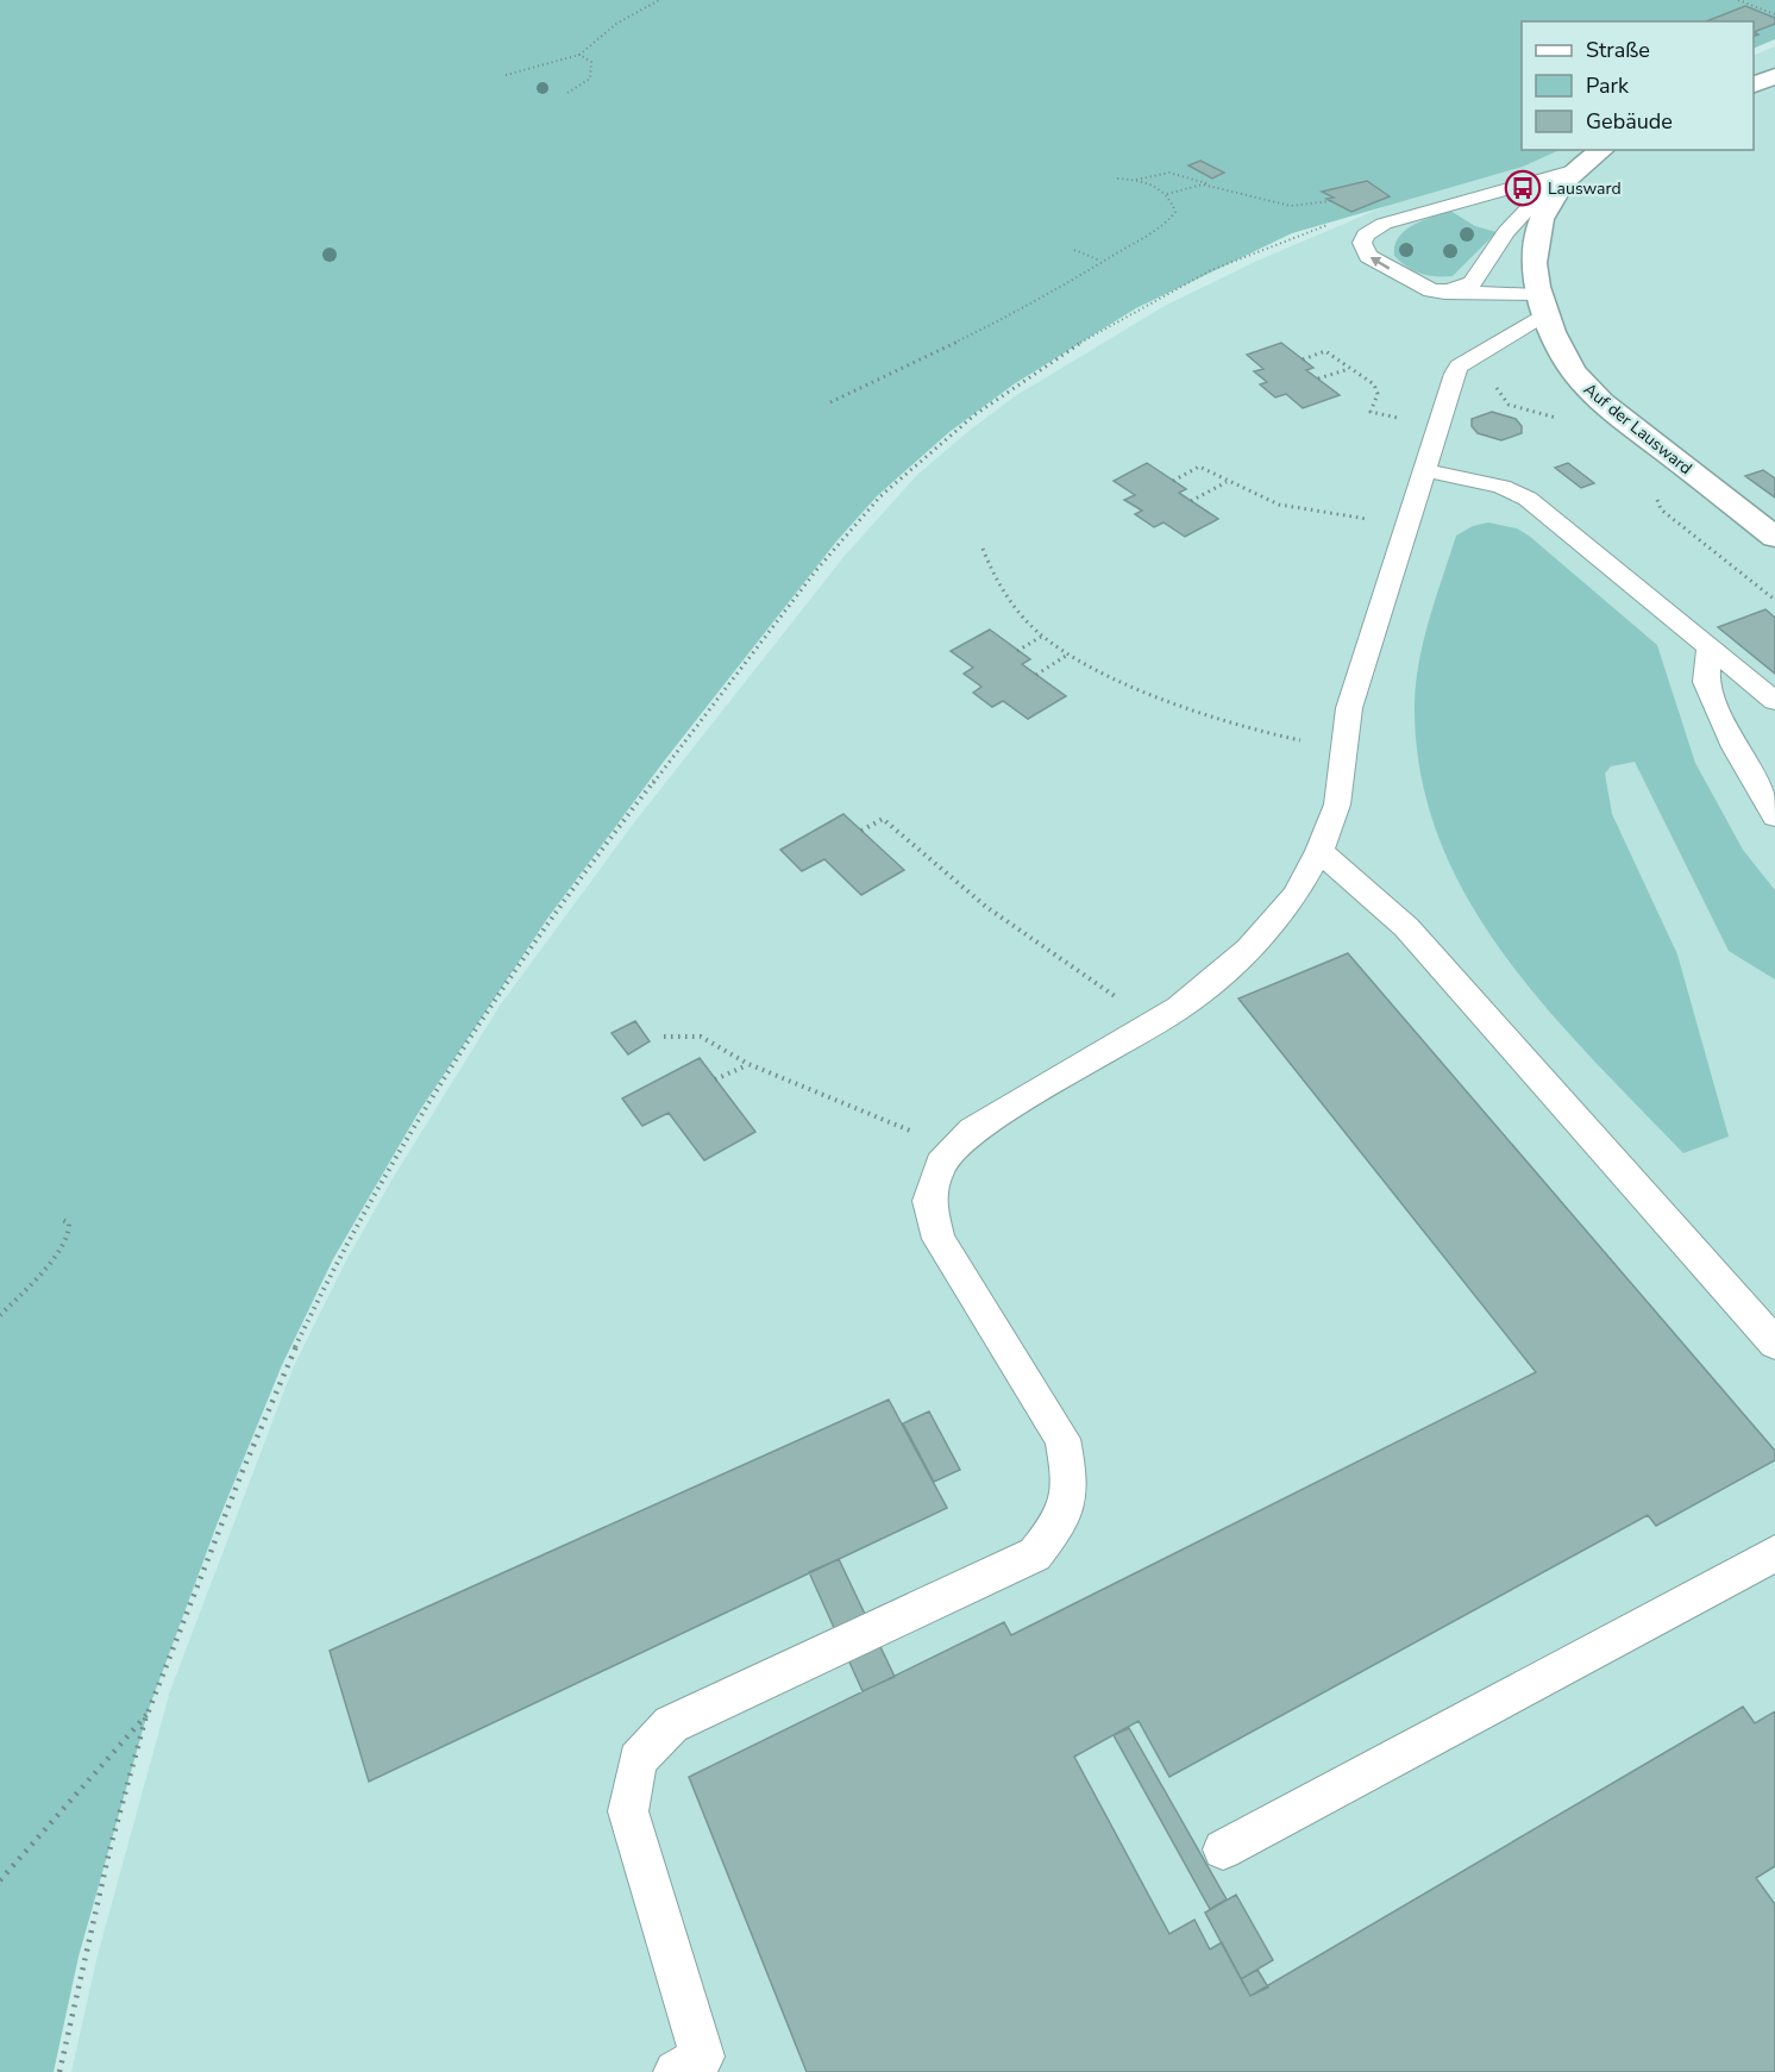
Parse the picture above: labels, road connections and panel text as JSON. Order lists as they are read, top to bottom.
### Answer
{
  "streets": {
    "street": ["Auf der Lausward"]
  },
  "places": {
    "bus stop": ["Lausward"]
  },
  "legend": ["Straße", "Park", "Gebäude"]
}
